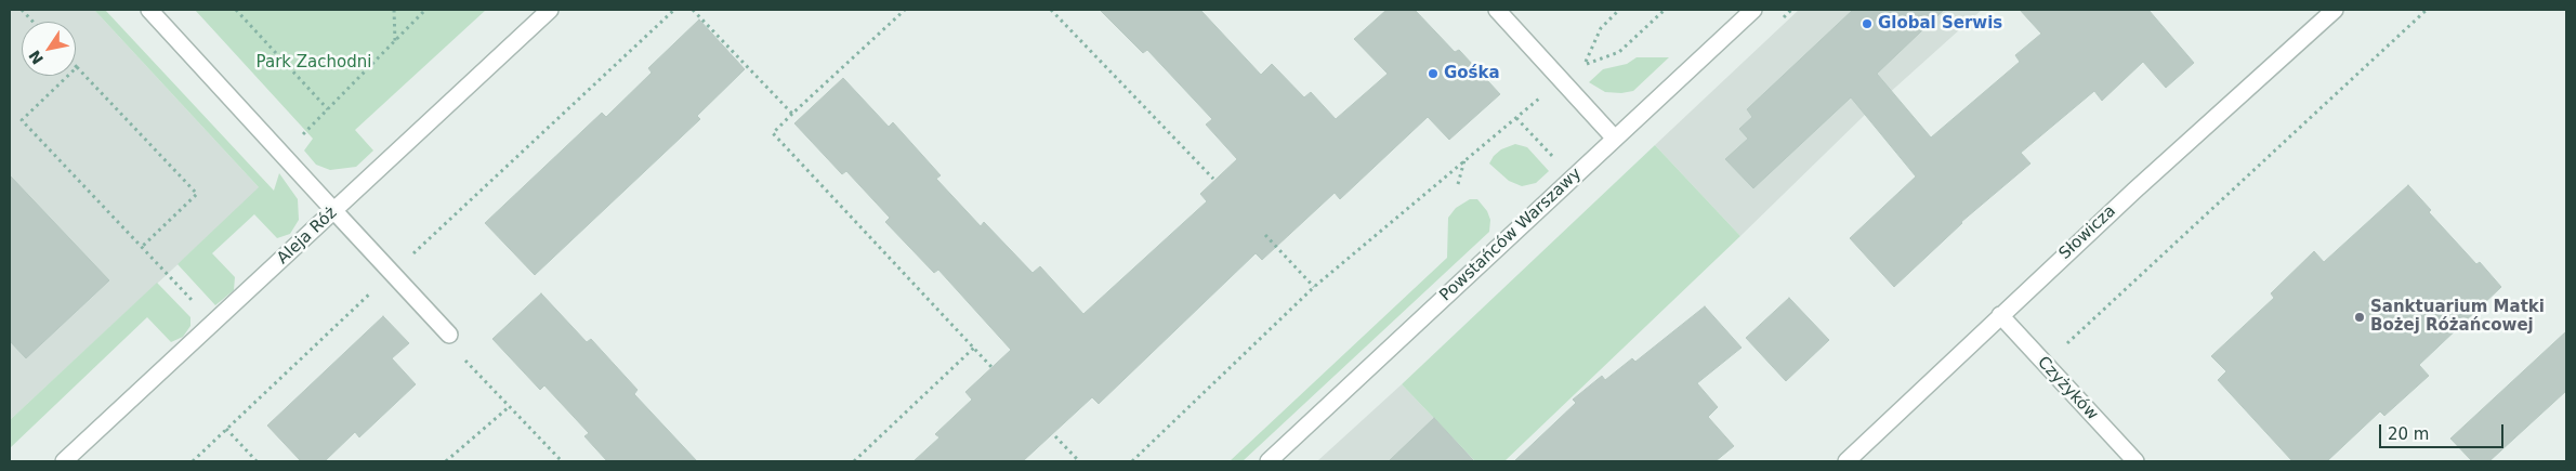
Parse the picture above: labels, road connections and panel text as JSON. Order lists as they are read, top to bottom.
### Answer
{
  "streets": {
    "street": [
      "Słowicza",
      "Powstańców Warszawy",
      "Aleja Róż",
      "Czyżyków"
    ]
  },
  "crossings": [
    ["Słowicza", "Czyżyków"]
  ],
  "parks": ["Park Zachodni"],
  "places": ["Global Serwis", "Gośka", "Sanktuarium Matki Bożej Różańcowej"],
  "scale_bar": "20 m",
  "north": "bottom left"
}
